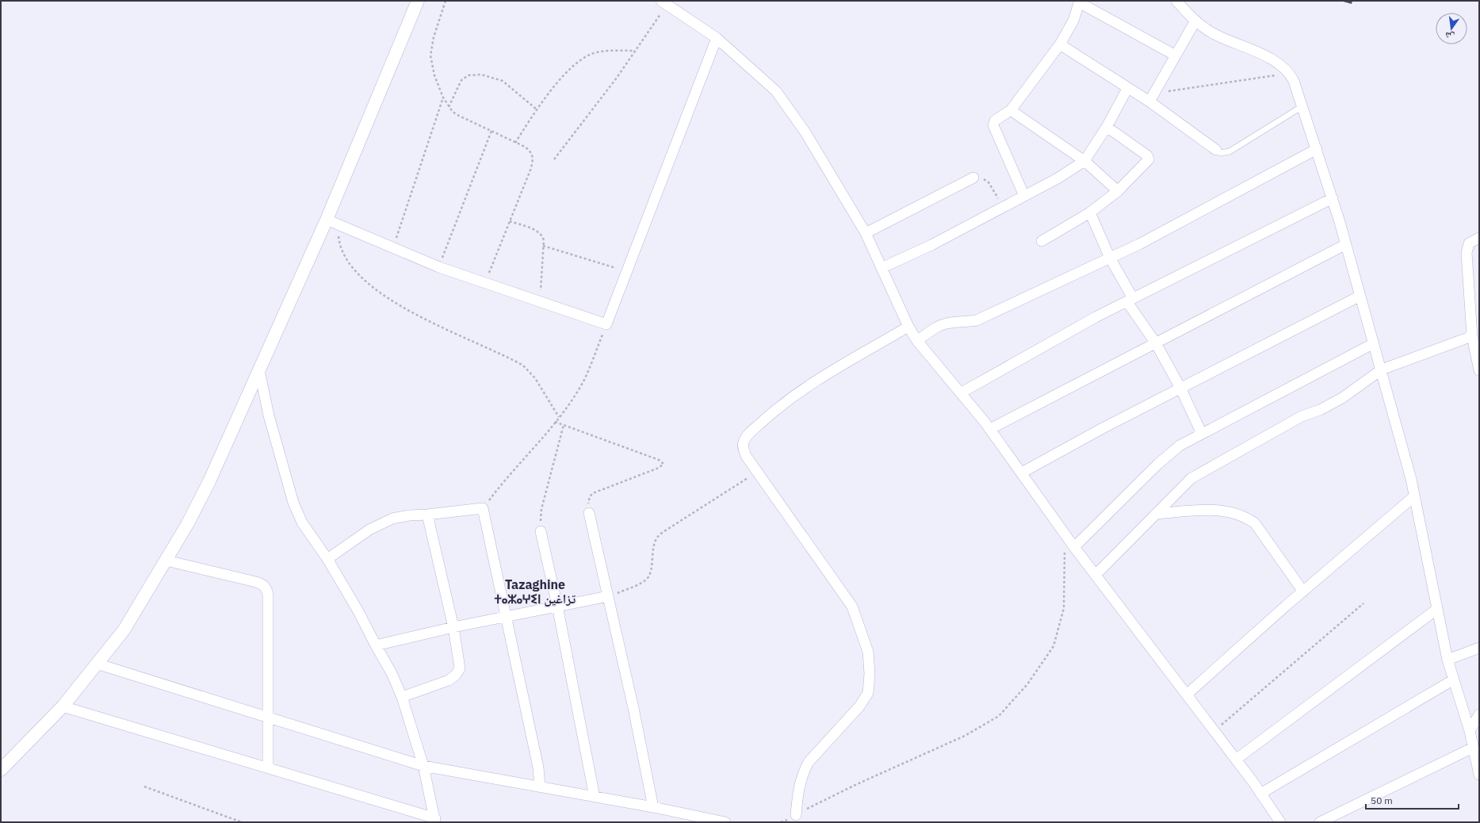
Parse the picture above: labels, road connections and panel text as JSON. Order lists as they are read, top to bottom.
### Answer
{
  "districts": ["Tazaghine ⵜⴰⵣⴰⵖⵉⵏ تزاغين"],
  "scale_bar": "50 m",
  "north": "bottom"
}
